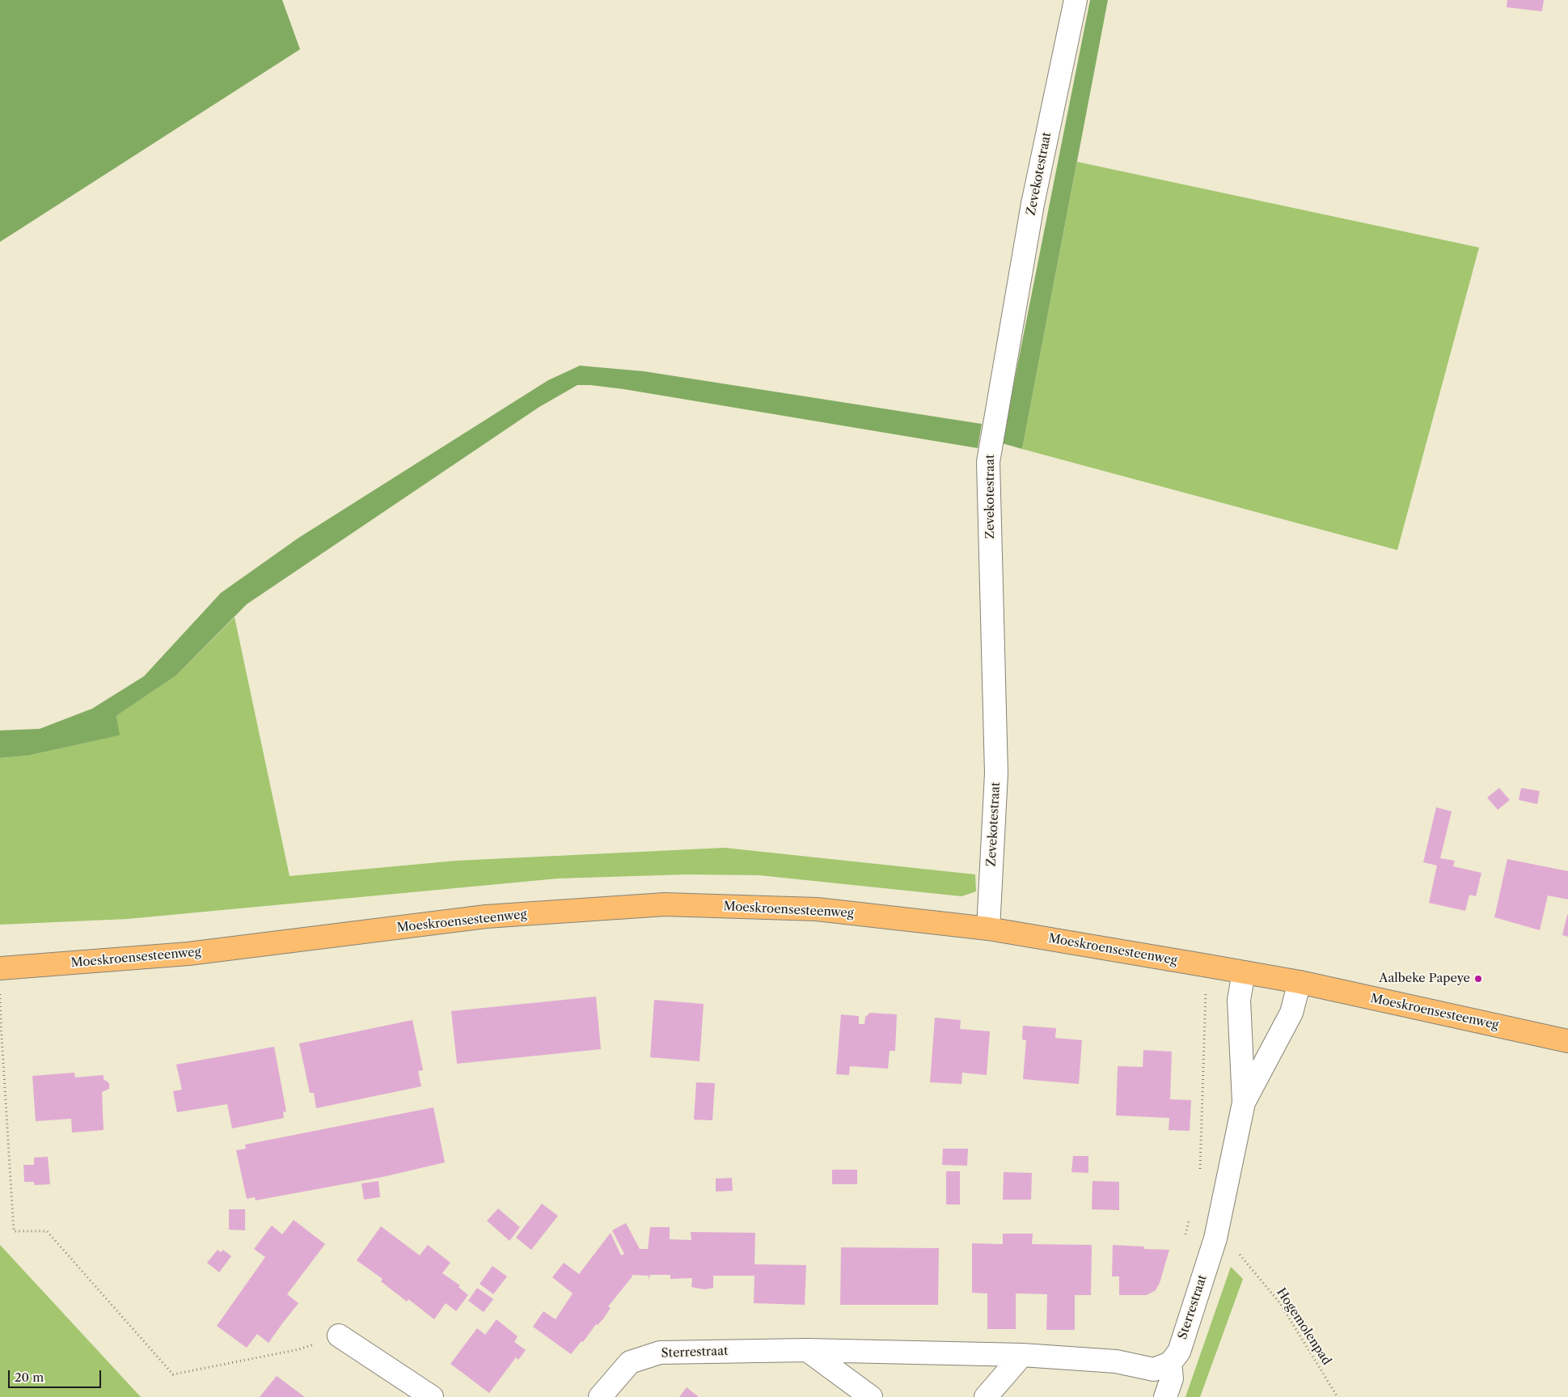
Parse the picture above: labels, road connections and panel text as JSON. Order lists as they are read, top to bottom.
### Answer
{
  "streets": {
    "main road": ["Moeskroensesteenweg"],
    "street": ["Zevekotestraat", "Sterrestraat"],
    "path": ["Hogemolenpad"]
  },
  "crossings": [
    ["Zevekotestraat", "Moeskroensesteenweg"],
    ["Moeskroensesteenweg", "Sterrestraat"],
    ["Sterrestraat", "Hogemolenpad"]
  ],
  "places": ["Aalbeke Papeye"],
  "scale_bar": "20 m"
}
